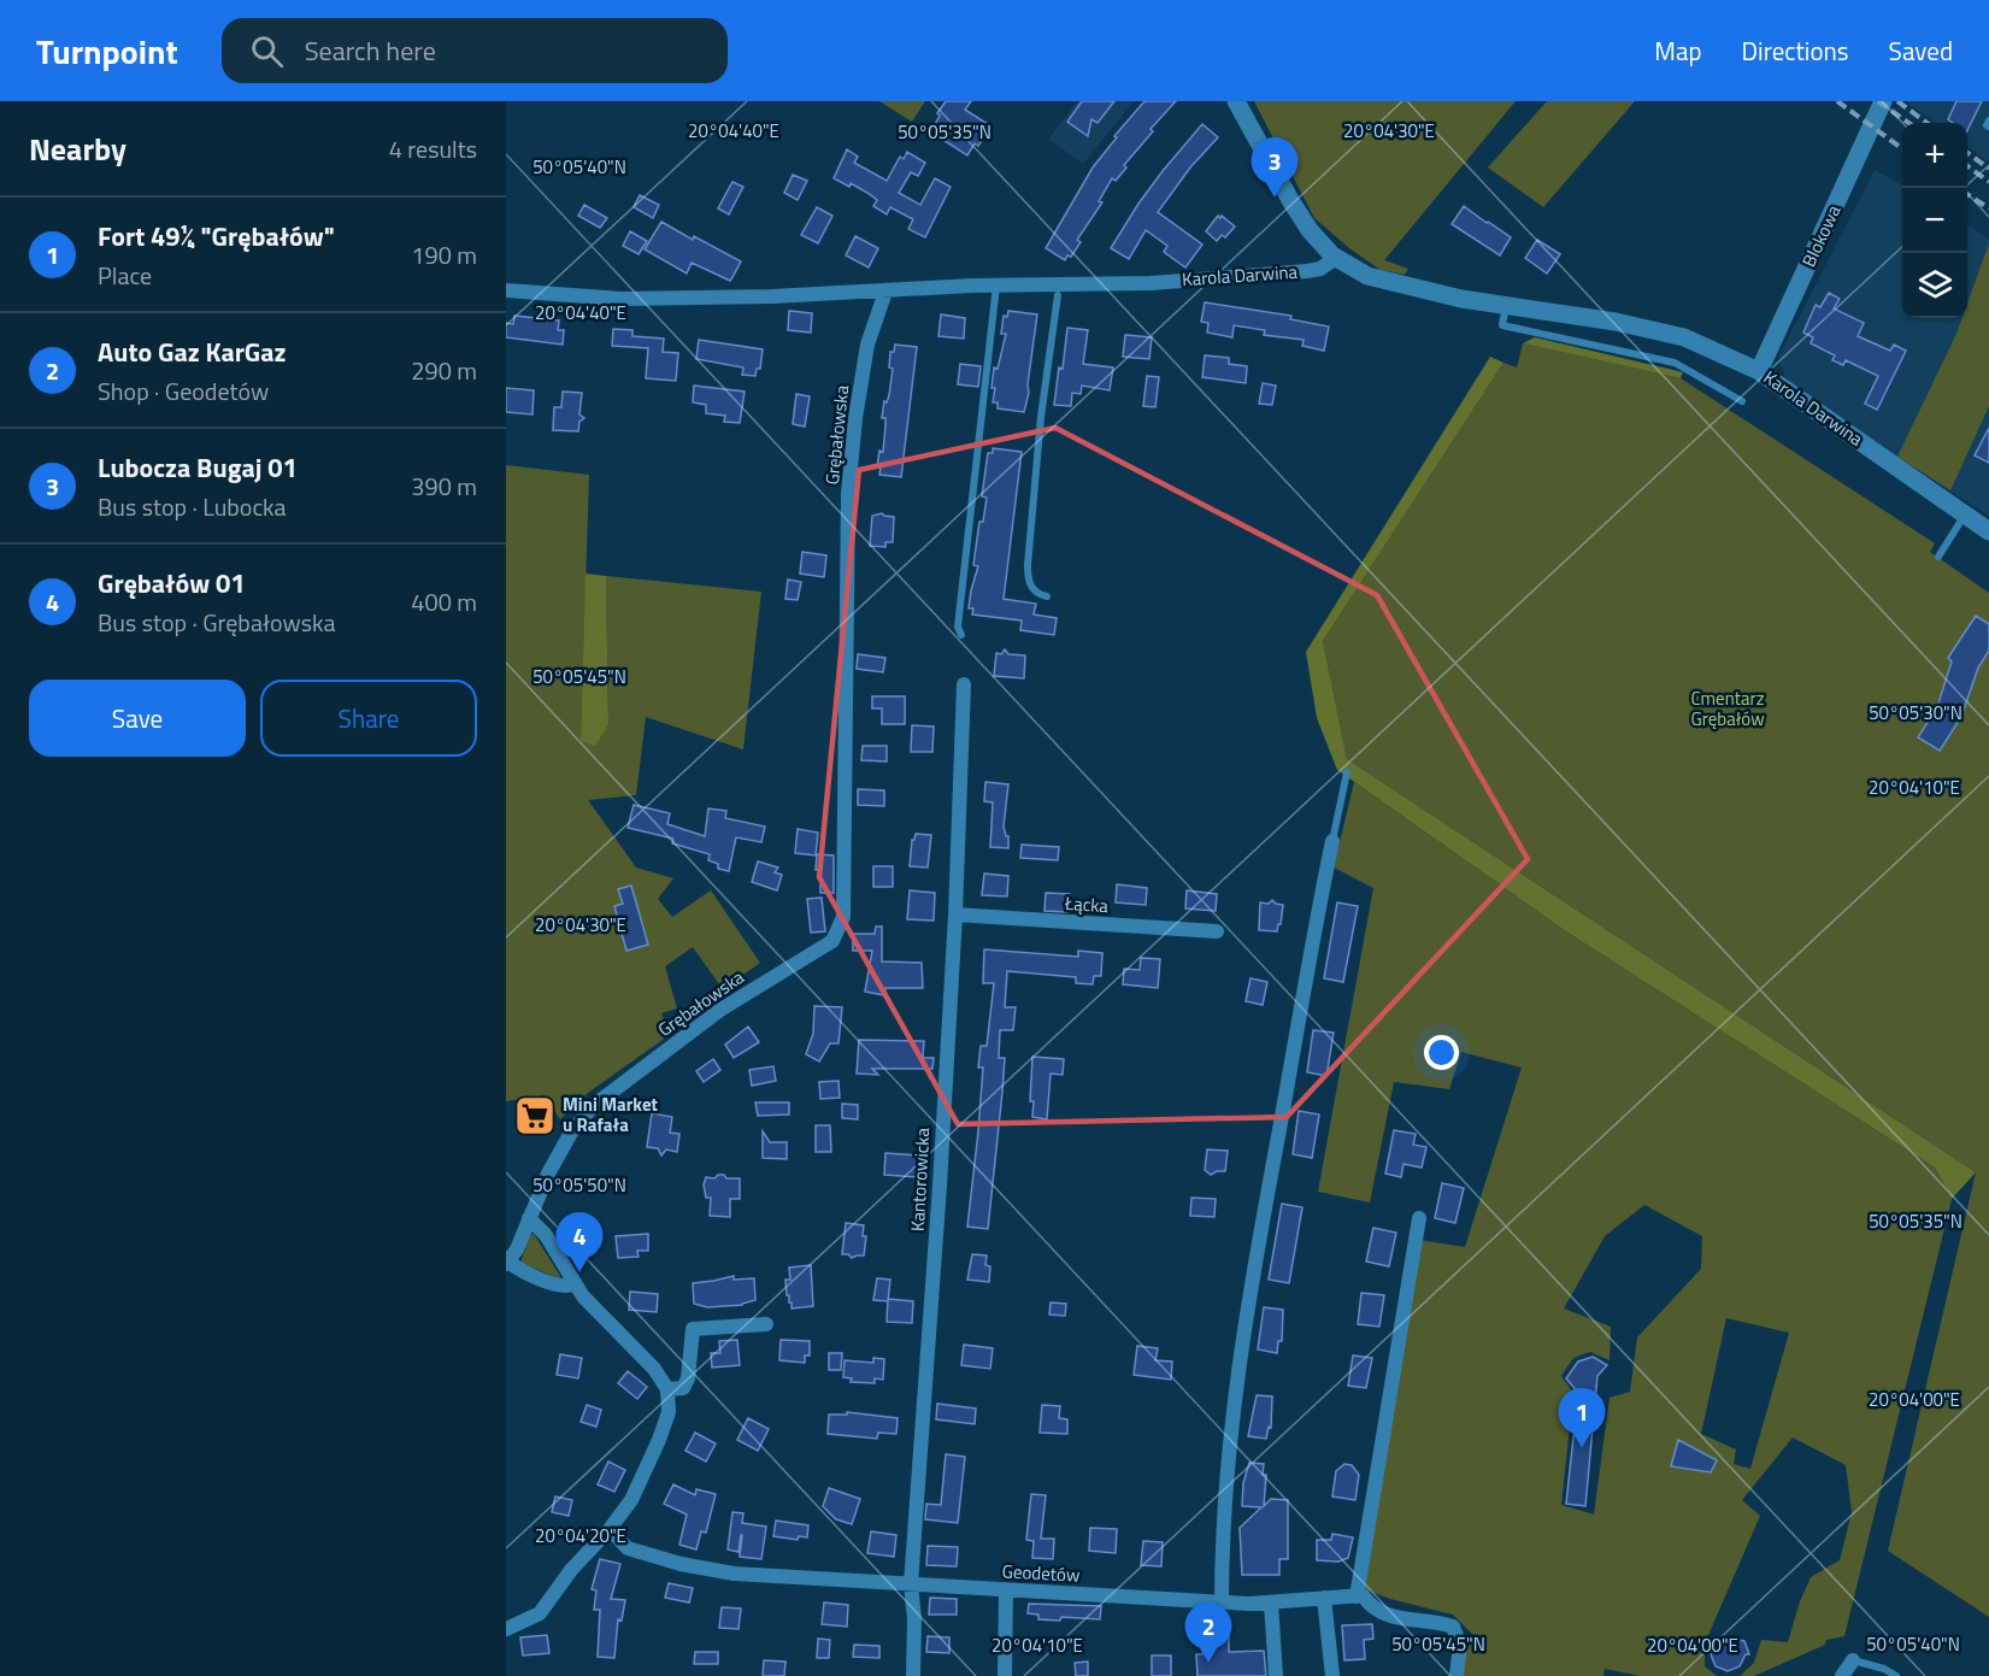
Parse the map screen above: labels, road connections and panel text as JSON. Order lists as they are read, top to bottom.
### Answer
{
  "streets": {
    "street": [
      "Blokowa",
      "Karola Darwina",
      "Grębałowska",
      "Łącka",
      "Kantorowicka",
      "Geodetów"
    ]
  },
  "crossings": [
    ["Blokowa", "Karola Darwina"],
    ["Karola Darwina", "Grębałowska"],
    ["Łącka", "Kantorowicka"],
    ["Kantorowicka", "Geodetów"]
  ],
  "parks": ["Cmentarz Grębałów"],
  "places": {
    "supermarket": ["Mini Market u Rafała"]
  },
  "page": {
    "header": "Turnpoint",
    "search": "Search here",
    "nav": ["Map", "Directions", "Saved"],
    "heading": ["Nearby", "4 results"],
    "map_buttons": ["+", "−"],
    "pins": [
      "3",
      "4",
      "1",
      "2"
    ],
    "list": [
      {
        "mark": "1",
        "name": "Fort 49¼ \"Grębałów\"",
        "note": "Place",
        "value": "190 m"
      },
      {
        "mark": "2",
        "name": "Auto Gaz KarGaz",
        "note": "Shop · Geodetów",
        "value": "290 m"
      },
      {
        "mark": "3",
        "name": "Lubocza Bugaj 01",
        "note": "Bus stop · Lubocka",
        "value": "390 m"
      },
      {
        "mark": "4",
        "name": "Grębałów 01",
        "note": "Bus stop · Grębałowska",
        "value": "400 m"
      }
    ],
    "buttons": ["Save", "Share"]
  },
  "coordinates": [
    "20°04'40\"E",
    "20°04'30\"E",
    "50°05'35\"N",
    "50°05'40\"N",
    "50°05'45\"N",
    "50°05'30\"N",
    "20°04'10\"E",
    "50°05'50\"N",
    "20°04'00\"E",
    "20°04'20\"E"
  ]
}
